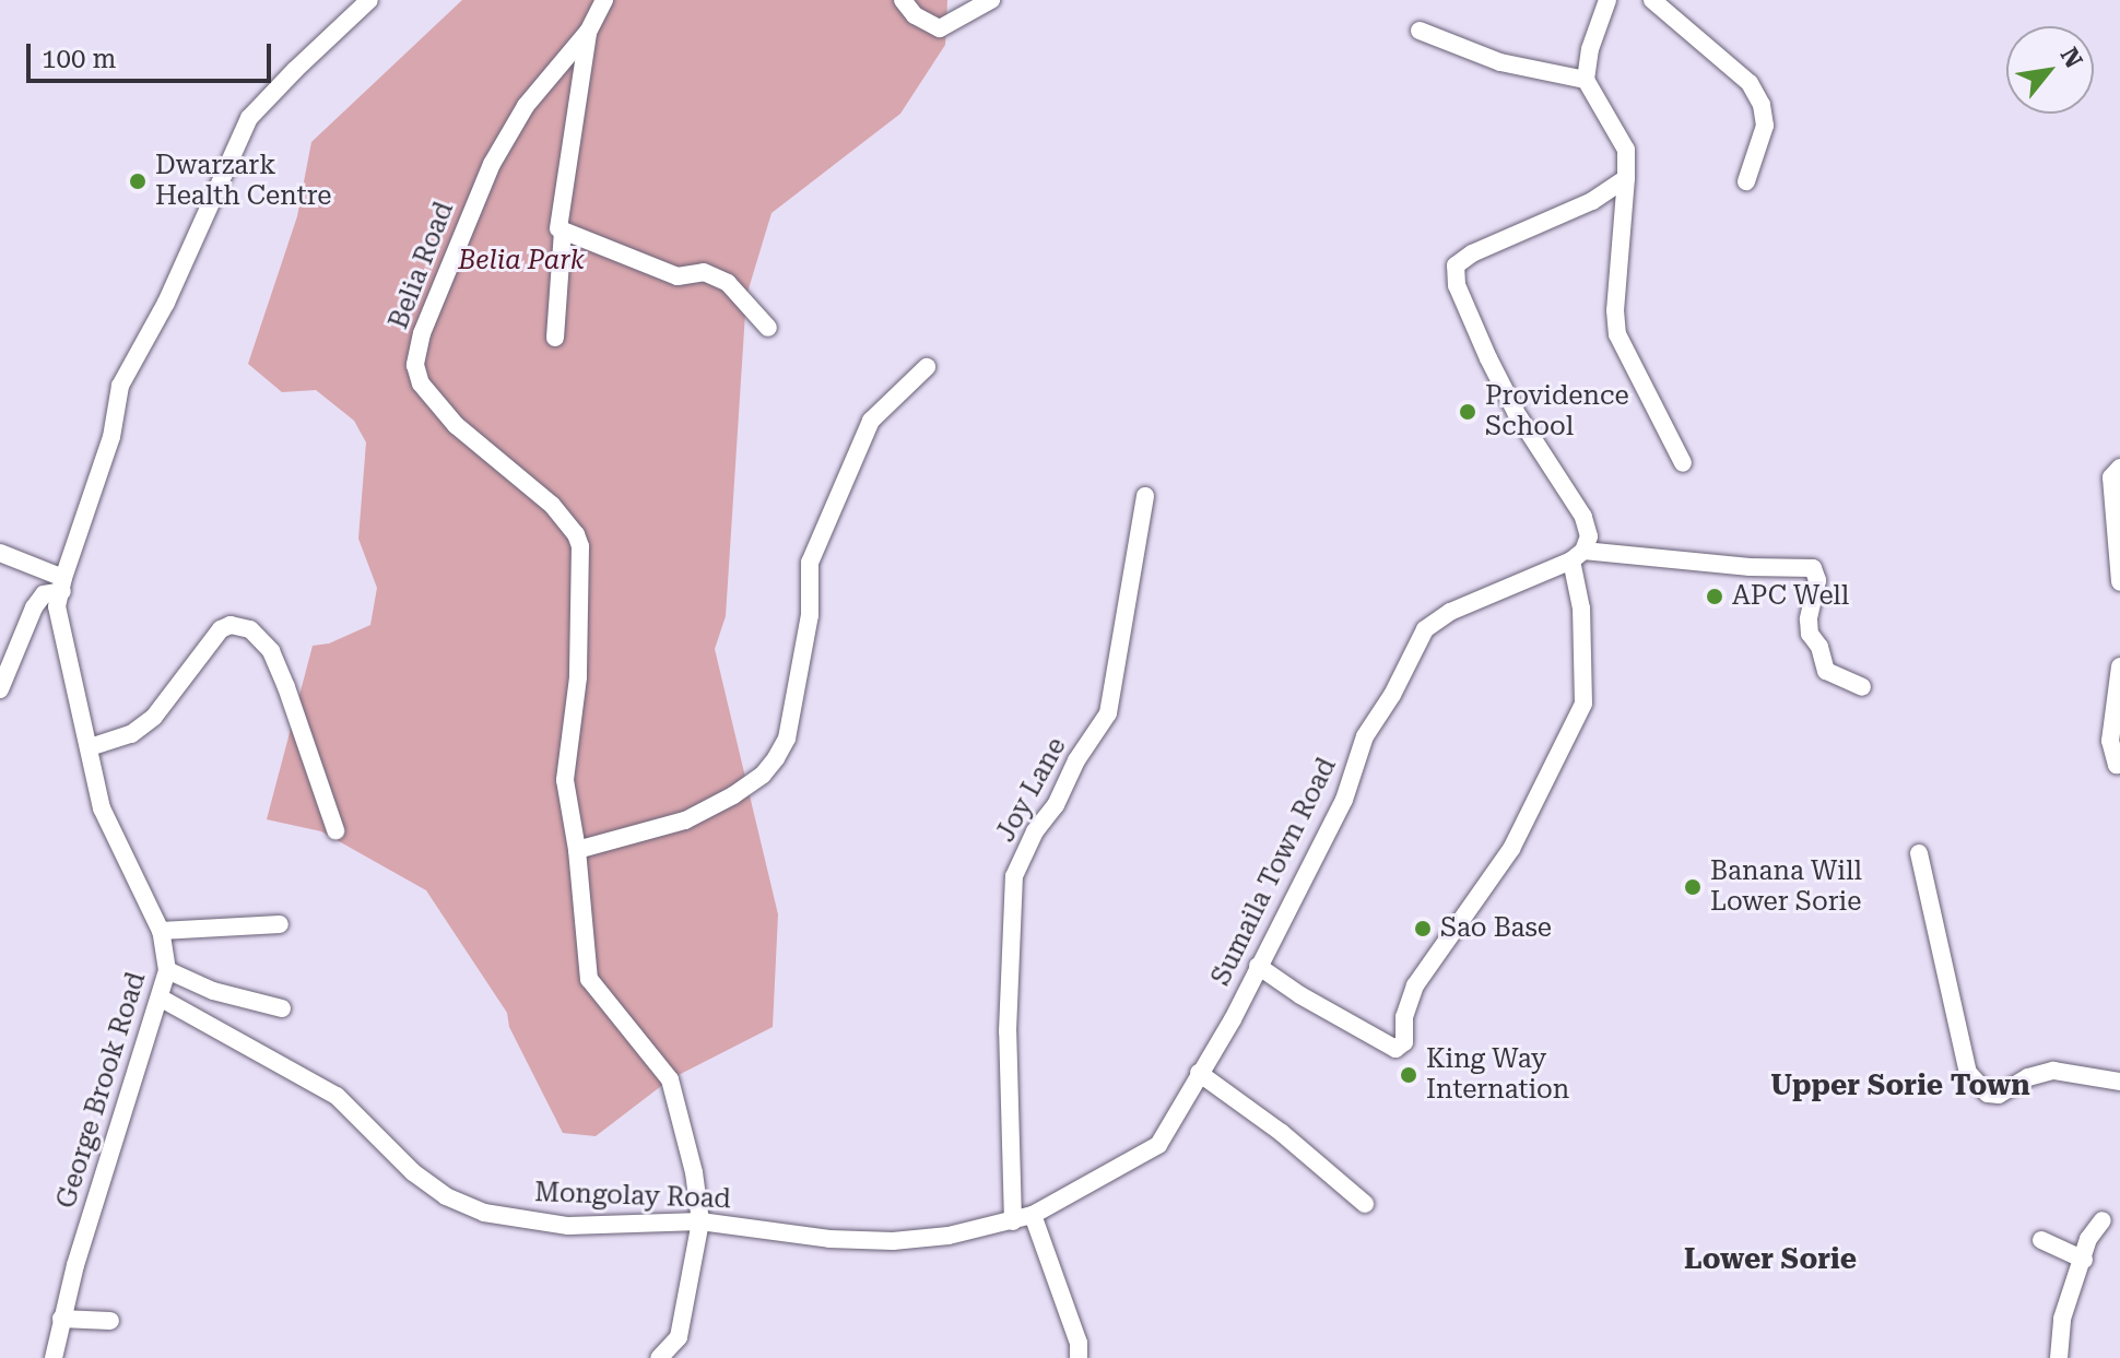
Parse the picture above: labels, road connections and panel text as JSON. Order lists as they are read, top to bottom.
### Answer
{
  "streets": {
    "street": [
      "Belia Road",
      "Joy Lane",
      "Sumaila Town Road",
      "George Brook Road",
      "Mongolay Road"
    ]
  },
  "crossings": [
    ["Joy Lane", "Sumaila Town Road"],
    ["Joy Lane", "Mongolay Road"],
    ["Sumaila Town Road", "Mongolay Road"],
    ["George Brook Road", "Mongolay Road"]
  ],
  "districts": ["Upper Sorie Town", "Lower Sorie"],
  "parks": ["Belia Park"],
  "places": [
    "Dwarzark Health Centre",
    "Providence School",
    "APC Well",
    "Banana Will Lower Sorie",
    "Sao Base",
    "King Way Internation"
  ],
  "scale_bar": "100 m",
  "north": "top right"
}
